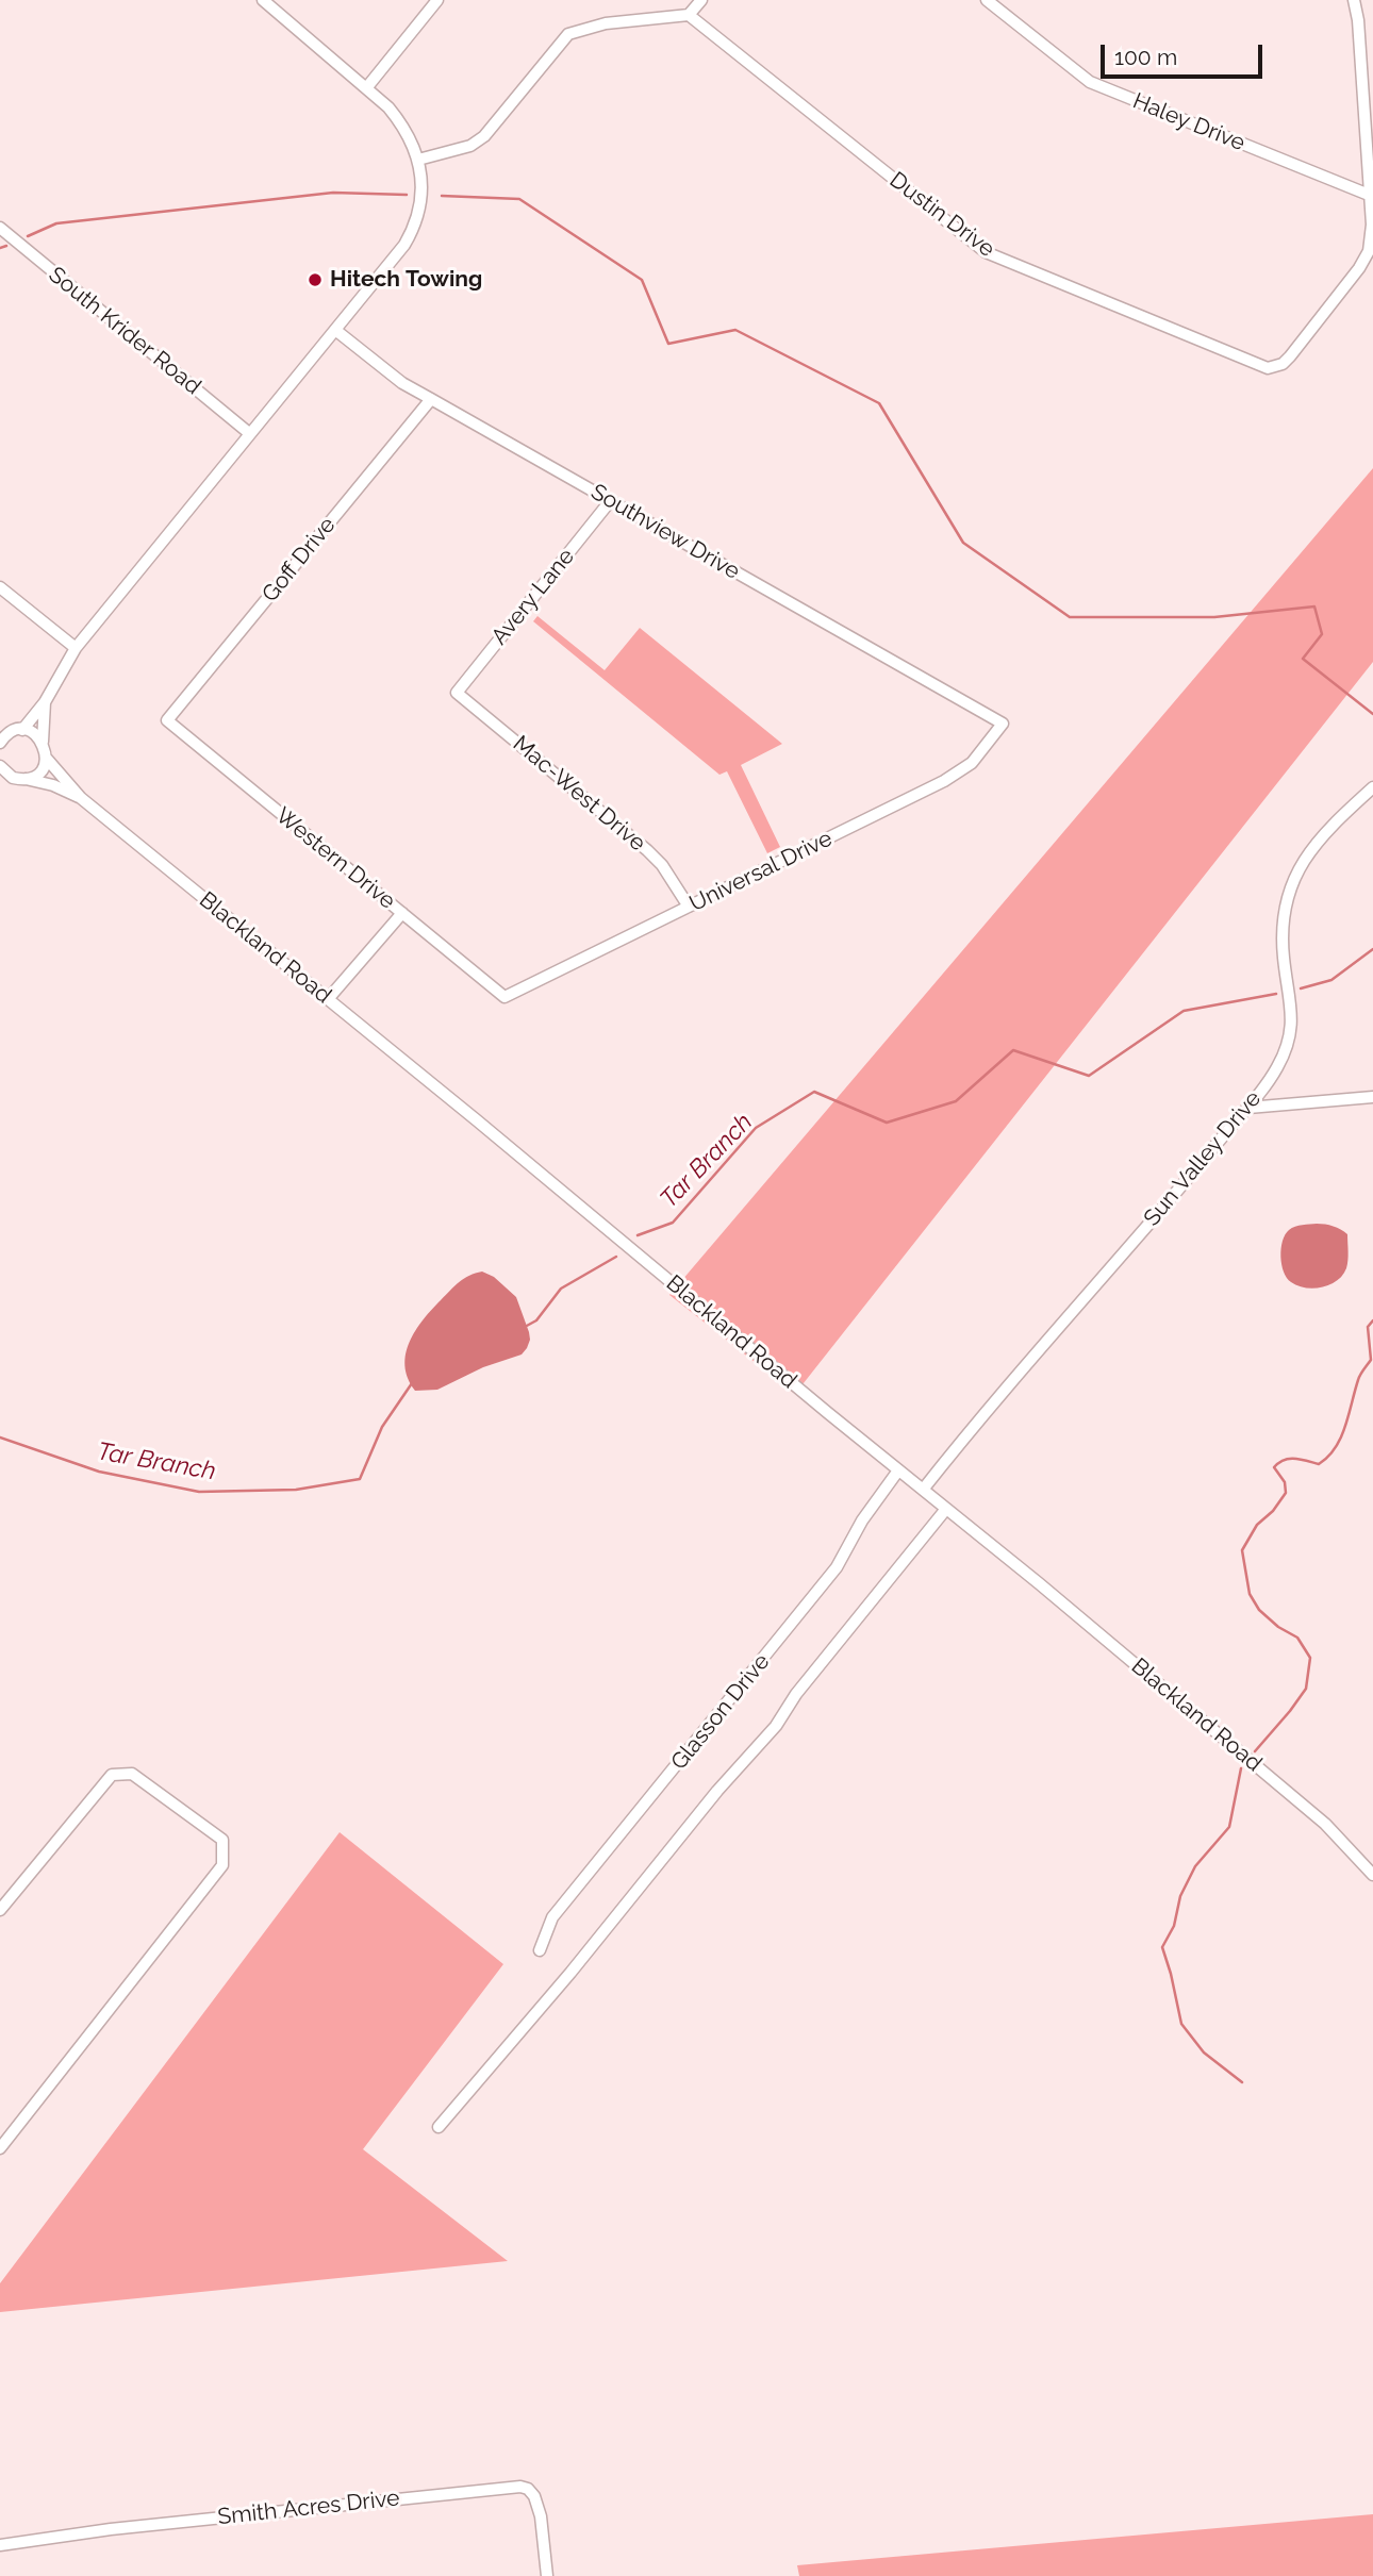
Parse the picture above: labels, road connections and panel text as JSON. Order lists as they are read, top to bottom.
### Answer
{
  "streets": {
    "street": [
      "Haley Drive",
      "Dustin Drive",
      "South Krider Road",
      "Southview Drive",
      "Goff Drive",
      "Avery Lane",
      "Mac-West Drive",
      "Western Drive",
      "Universal Drive",
      "Blackland Road",
      "Sun Valley Drive",
      "Glasson Drive",
      "Smith Acres Drive"
    ]
  },
  "crossings": [
    ["Haley Drive", "Dustin Drive"],
    ["Southview Drive", "Goff Drive"],
    ["Southview Drive", "Avery Lane"],
    ["Southview Drive", "Universal Drive"],
    ["Goff Drive", "Western Drive"],
    ["Avery Lane", "Mac-West Drive"],
    ["Mac-West Drive", "Universal Drive"],
    ["Western Drive", "Universal Drive"],
    ["Blackland Road", "Sun Valley Drive"],
    ["Blackland Road", "Glasson Drive"]
  ],
  "water": ["Tar Branch"],
  "places": ["Hitech Towing"],
  "scale_bar": "100 m"
}
